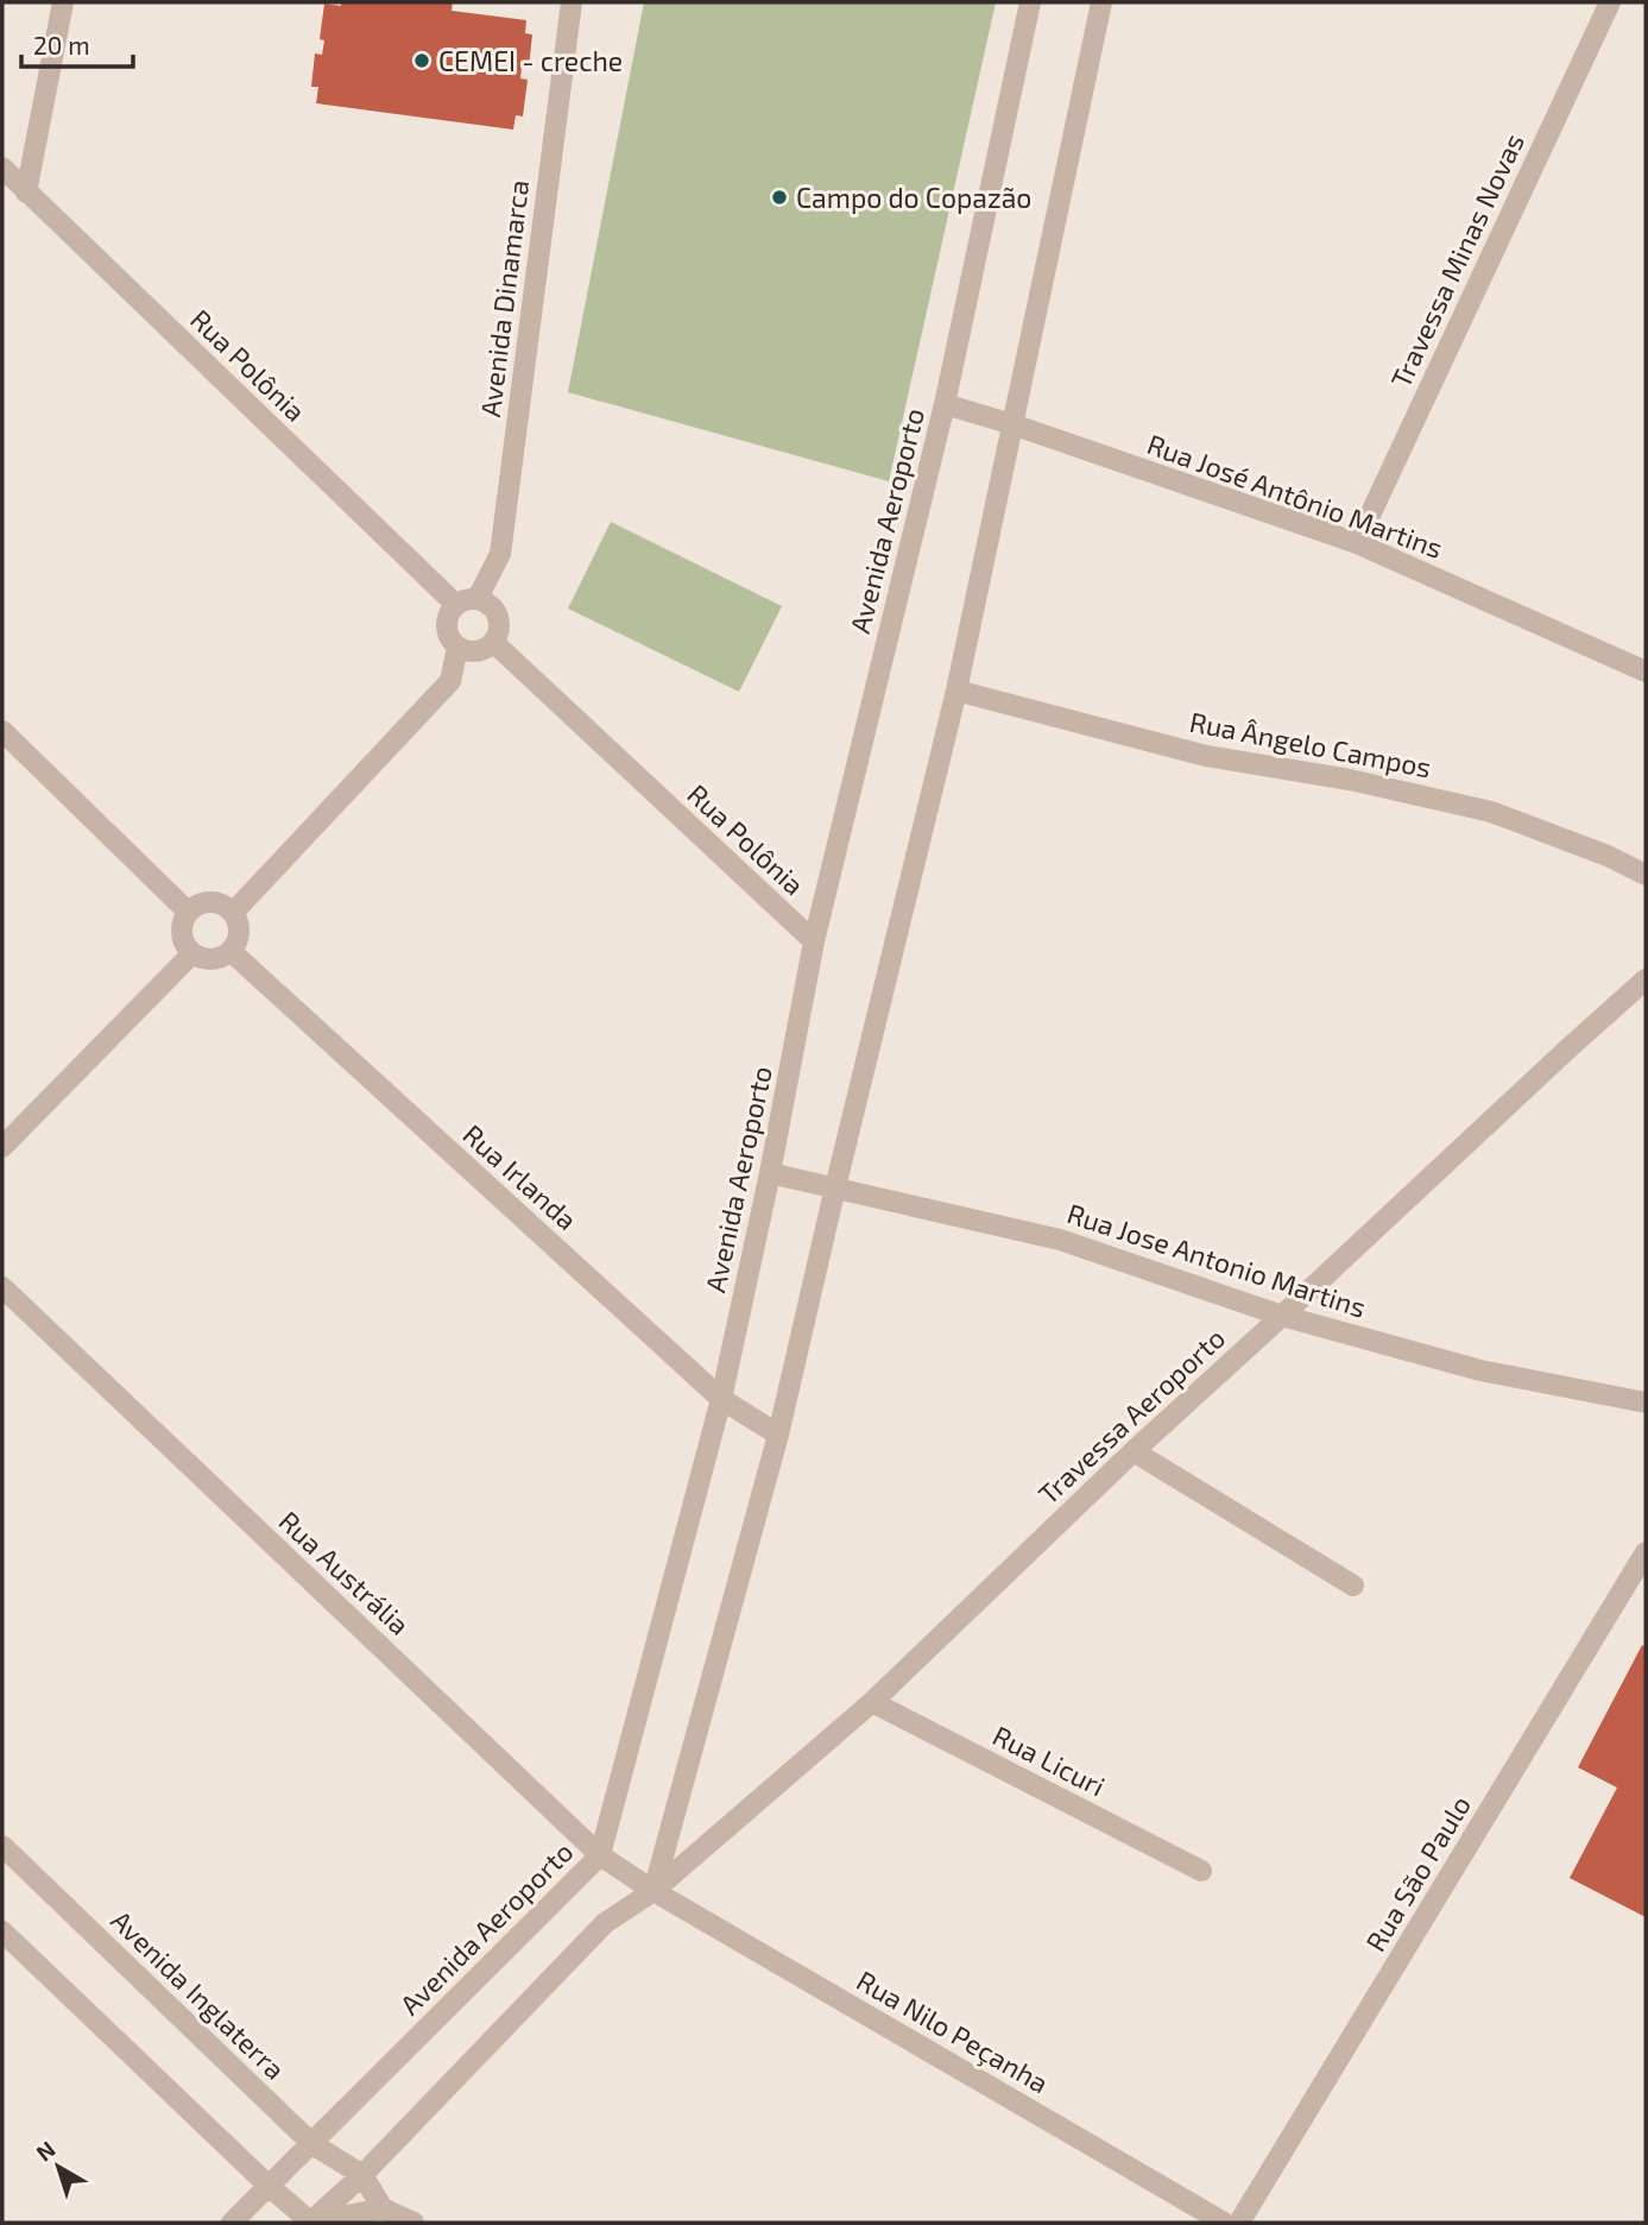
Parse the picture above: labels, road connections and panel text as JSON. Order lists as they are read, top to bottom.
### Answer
{
  "streets": {
    "street": [
      "Travessa Minas Novas",
      "Avenida Dinamarca",
      "Rua Polônia",
      "Rua José Antônio Martins",
      "Avenida Aeroporto",
      "Rua Ângelo Campos",
      "Rua Irlanda",
      "Rua Jose Antonio Martins",
      "Travessa Aeroporto",
      "Rua Austrália",
      "Rua Licuri",
      "Rua São Paulo",
      "Avenida Inglaterra",
      "Rua Nilo Peçanha"
    ]
  },
  "crossings": [
    ["Travessa Minas Novas", "Rua José Antônio Martins"],
    ["Avenida Dinamarca", "Rua Polônia"],
    ["Rua Polônia", "Avenida Aeroporto"],
    ["Rua José Antônio Martins", "Avenida Aeroporto"],
    ["Avenida Aeroporto", "Rua Irlanda"],
    ["Avenida Aeroporto", "Rua Jose Antonio Martins"],
    ["Avenida Aeroporto", "Rua Austrália"],
    ["Avenida Aeroporto", "Avenida Inglaterra"],
    ["Rua Jose Antonio Martins", "Travessa Aeroporto"],
    ["Travessa Aeroporto", "Rua Austrália"],
    ["Travessa Aeroporto", "Rua Licuri"],
    ["Travessa Aeroporto", "Rua Nilo Peçanha"],
    ["Rua Austrália", "Rua Nilo Peçanha"]
  ],
  "places": ["CEMEI - creche", "Campo do Copazão"],
  "scale_bar": "20 m",
  "north": "top left"
}
